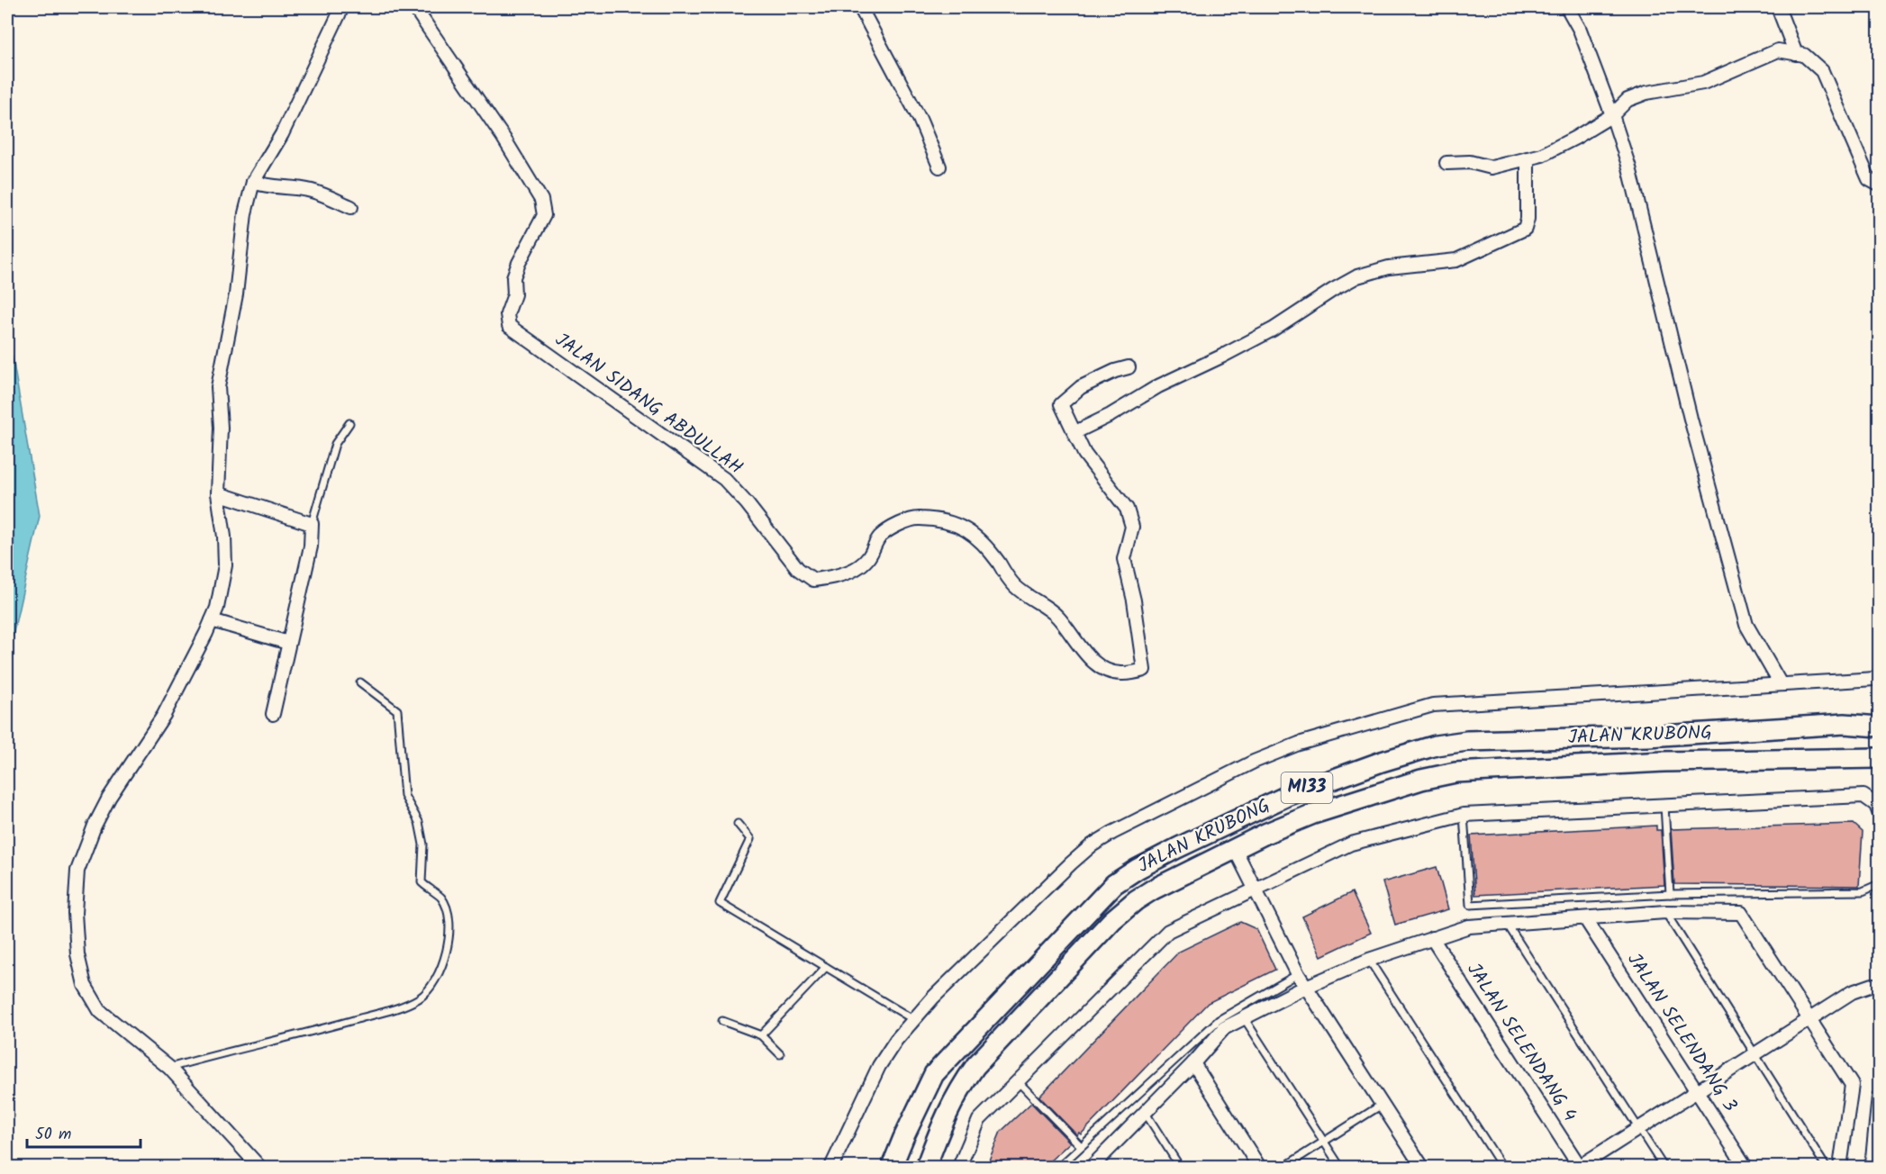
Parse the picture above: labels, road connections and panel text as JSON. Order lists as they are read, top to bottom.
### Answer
{
  "streets": {
    "main road": ["JALAN KRUBONG", "M133"],
    "street": ["JALAN SIDANG ABDULLAH", "JALAN SELENDANG 3", "JALAN SELENDANG 4"]
  },
  "scale_bar": "50 m"
}
